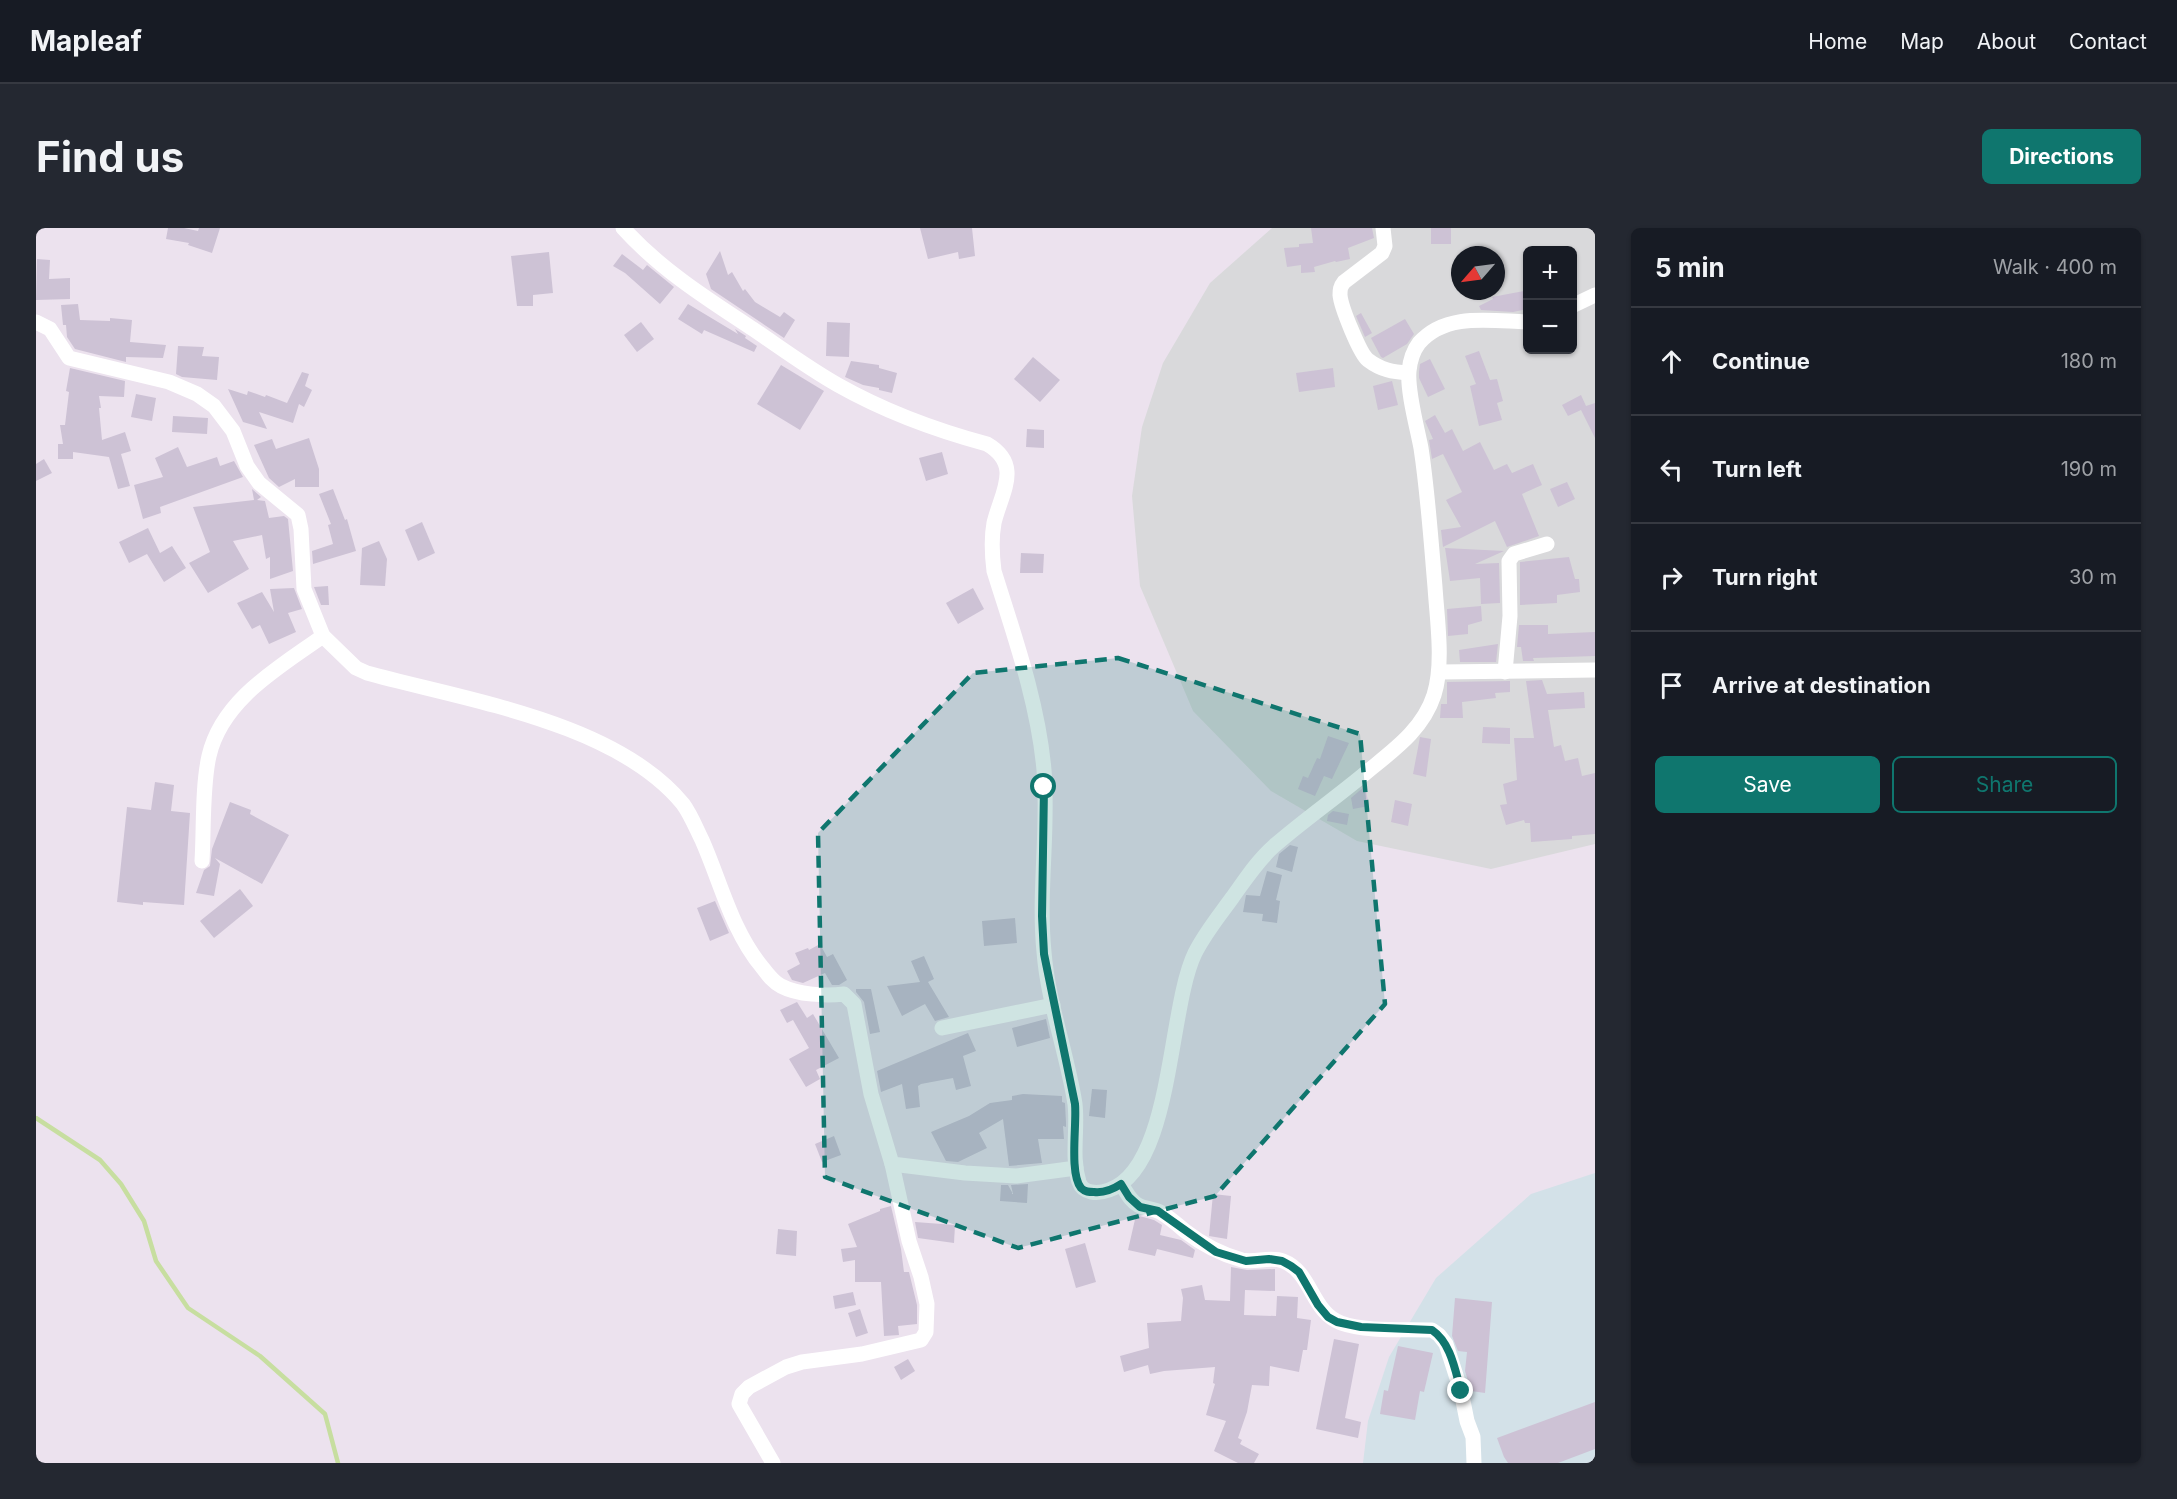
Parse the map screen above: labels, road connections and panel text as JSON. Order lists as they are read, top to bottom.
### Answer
{
  "north": "bottom left",
  "page": {
    "header": "Mapleaf",
    "nav": [
      "Home",
      "Map",
      "About",
      "Contact"
    ],
    "buttons": [
      "Directions",
      ["Save", "Share"]
    ],
    "title": "Find us",
    "heading": ["5 min", "Walk · 400 m"],
    "map_buttons": ["+", "−"],
    "list": [
      ["Continue", "180 m"],
      ["Turn left", "190 m"],
      ["Turn right", "30 m"],
      "Arrive at destination"
    ]
  }
}
